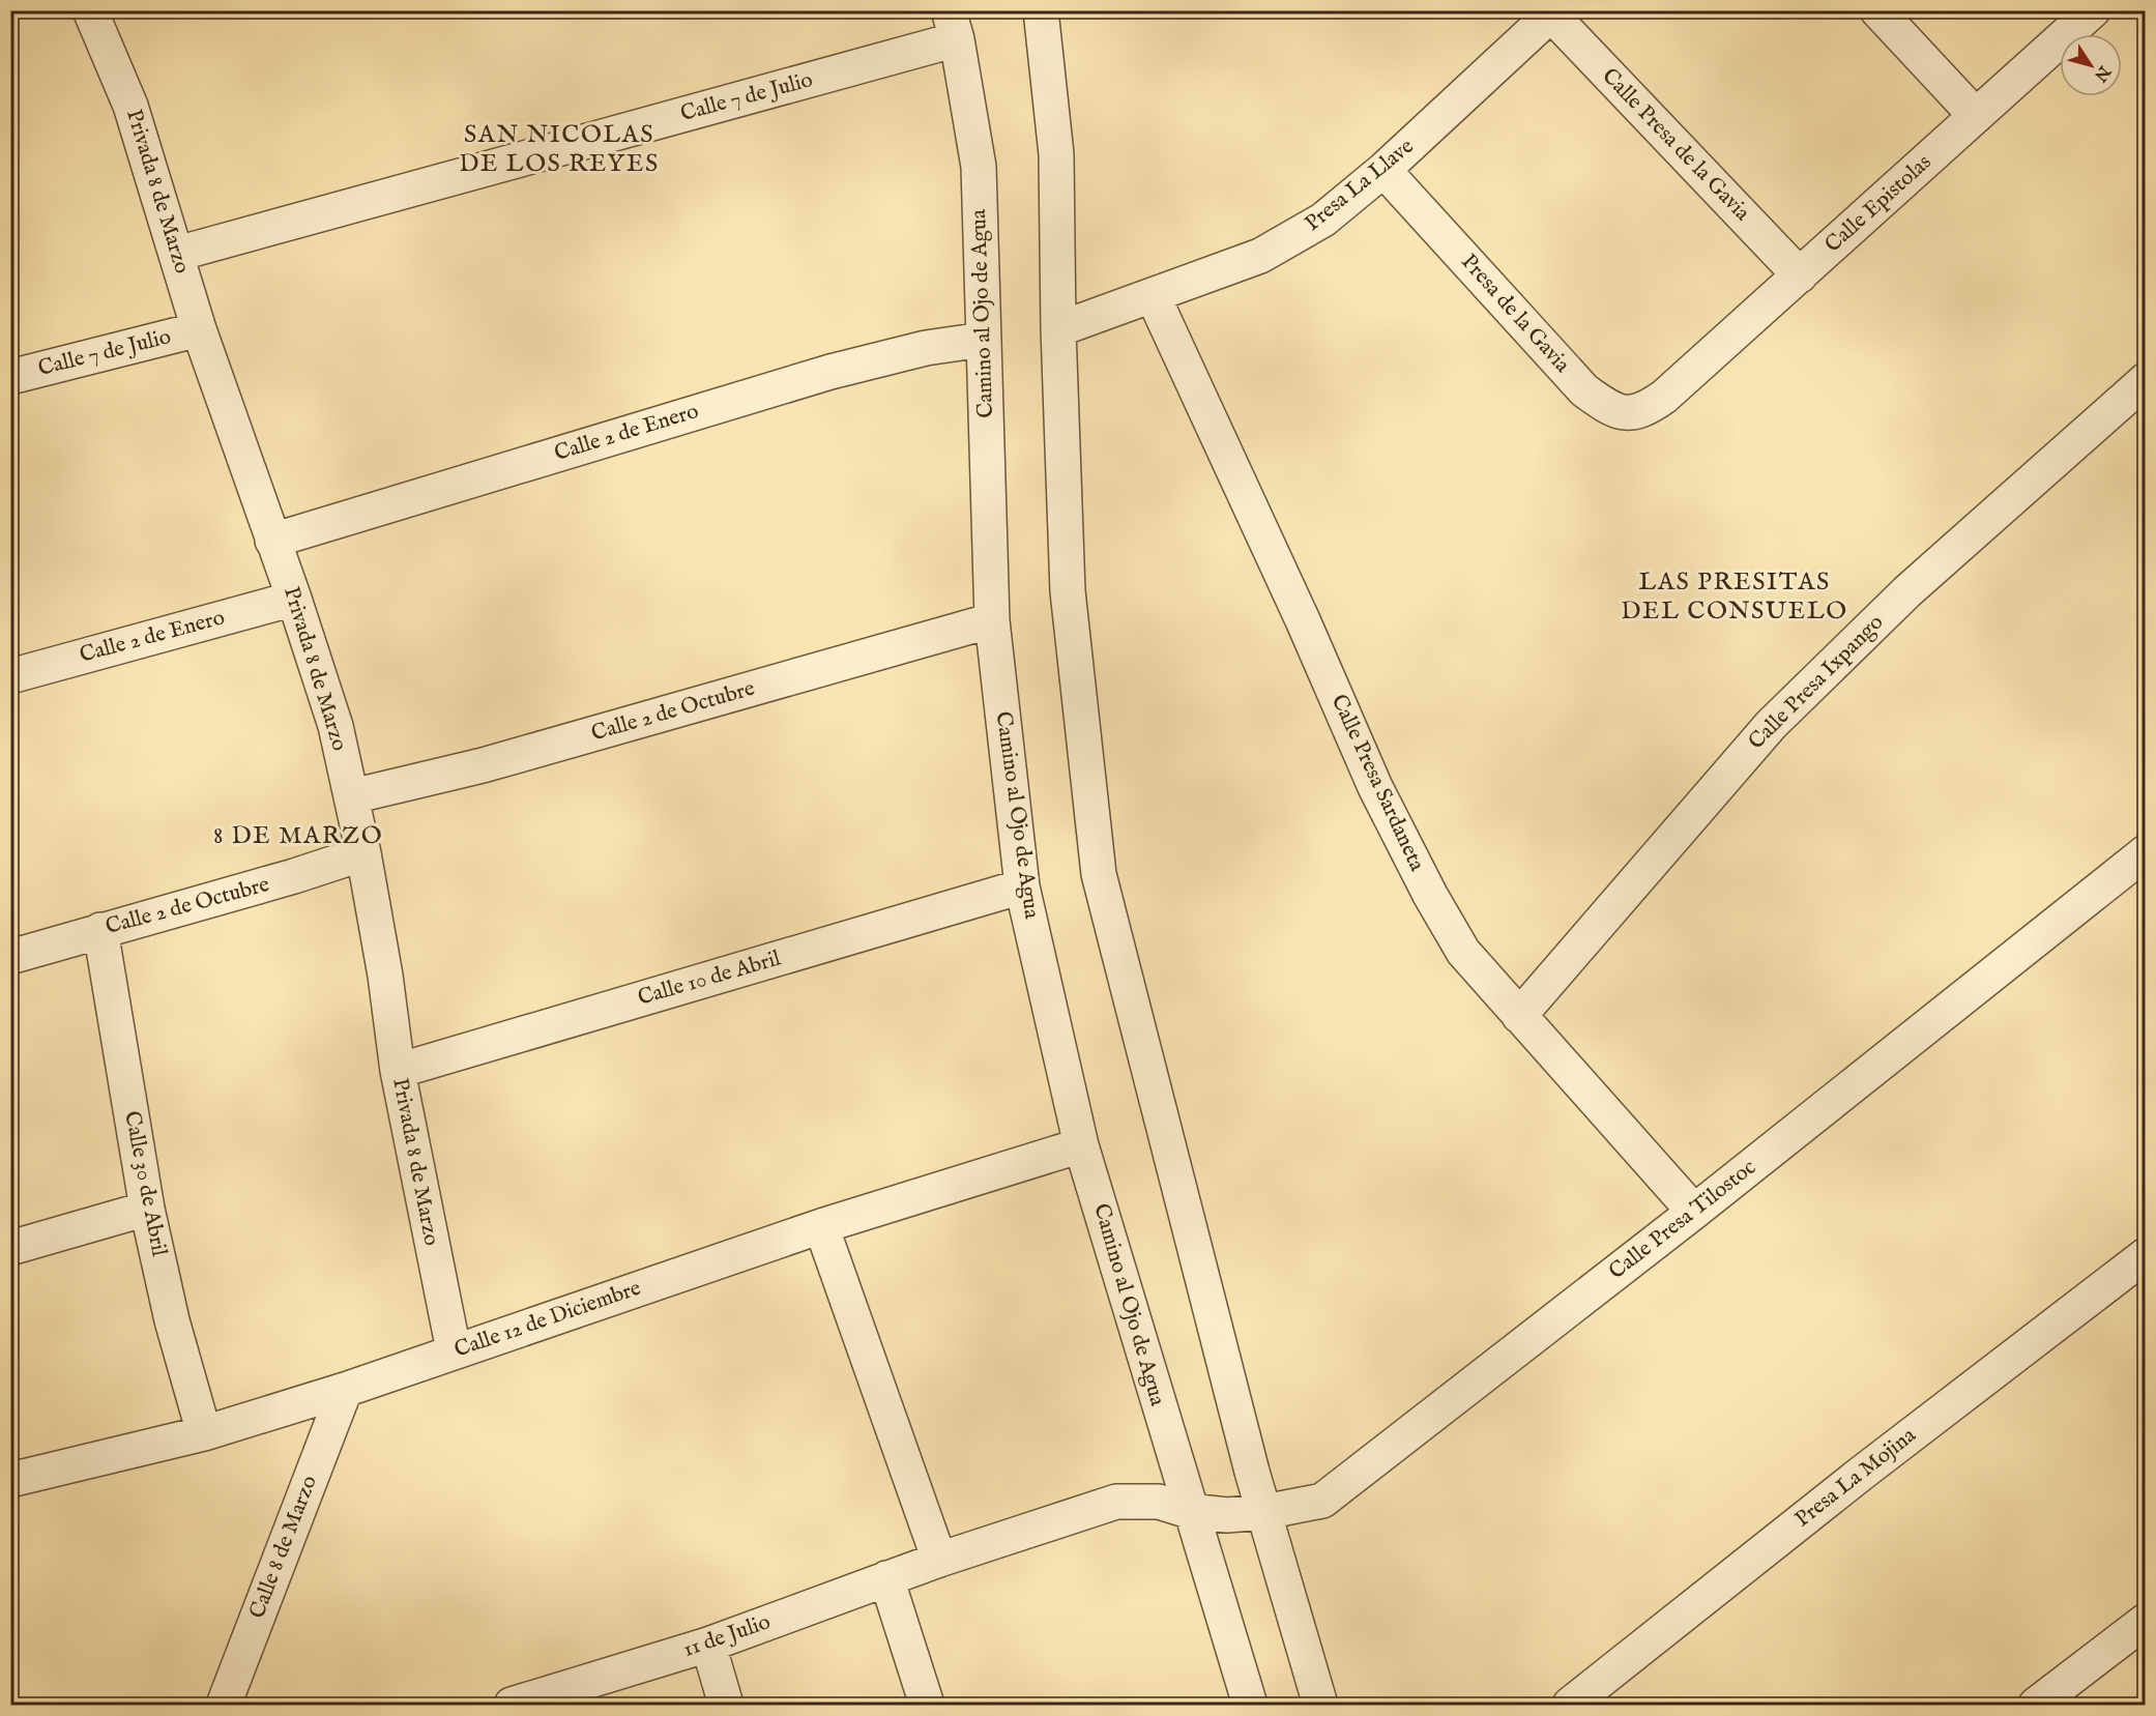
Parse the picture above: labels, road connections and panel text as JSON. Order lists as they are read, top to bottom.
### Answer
{
  "streets": {
    "street": [
      "Calle 7 de Julio",
      "Calle Presa de la Gavia",
      "Presa La Llave",
      "Privada 8 de Marzo",
      "Calle Epistolas",
      "Camino al Ojo de Agua",
      "Presa de la Gavia",
      "Calle 2 de Enero",
      "Calle Presa Ixpango",
      "Calle 2 de Octubre",
      "Calle Presa Sardaneta",
      "Calle 10 de Abril",
      "Calle 30 de Abril",
      "Calle Presa Tilostoc",
      "Calle 12 de Diciembre",
      "Presa La Mojina",
      "Calle 8 de Marzo",
      "11 de Julio"
    ]
  },
  "crossings": [
    ["Calle 7 de Julio", "Privada 8 de Marzo"],
    ["Calle 7 de Julio", "Camino al Ojo de Agua"],
    ["Calle Presa de la Gavia", "Presa La Llave"],
    ["Calle Presa de la Gavia", "Calle Epistolas"],
    ["Presa La Llave", "Presa de la Gavia"],
    ["Presa La Llave", "Calle Presa Sardaneta"],
    ["Privada 8 de Marzo", "Calle 2 de Enero"],
    ["Privada 8 de Marzo", "Calle 2 de Octubre"],
    ["Privada 8 de Marzo", "Calle 10 de Abril"],
    ["Privada 8 de Marzo", "Calle 12 de Diciembre"],
    ["Calle Epistolas", "Presa de la Gavia"],
    ["Camino al Ojo de Agua", "Calle 2 de Enero"],
    ["Camino al Ojo de Agua", "Calle 2 de Octubre"],
    ["Camino al Ojo de Agua", "Calle 10 de Abril"],
    ["Camino al Ojo de Agua", "Calle Presa Tilostoc"],
    ["Camino al Ojo de Agua", "Calle 12 de Diciembre"],
    ["Camino al Ojo de Agua", "11 de Julio"],
    ["Calle Presa Ixpango", "Calle Presa Sardaneta"],
    ["Calle 2 de Octubre", "Calle 30 de Abril"],
    ["Calle Presa Sardaneta", "Calle Presa Tilostoc"],
    ["Calle 30 de Abril", "Calle 12 de Diciembre"],
    ["Calle Presa Tilostoc", "11 de Julio"],
    ["Calle 12 de Diciembre", "Calle 8 de Marzo"]
  ],
  "districts": ["SAN NICOLAS DE LOS REYES", "LAS PRESITAS DEL CONSUELO", "8 DE MARZO"],
  "north": "bottom right"
}
